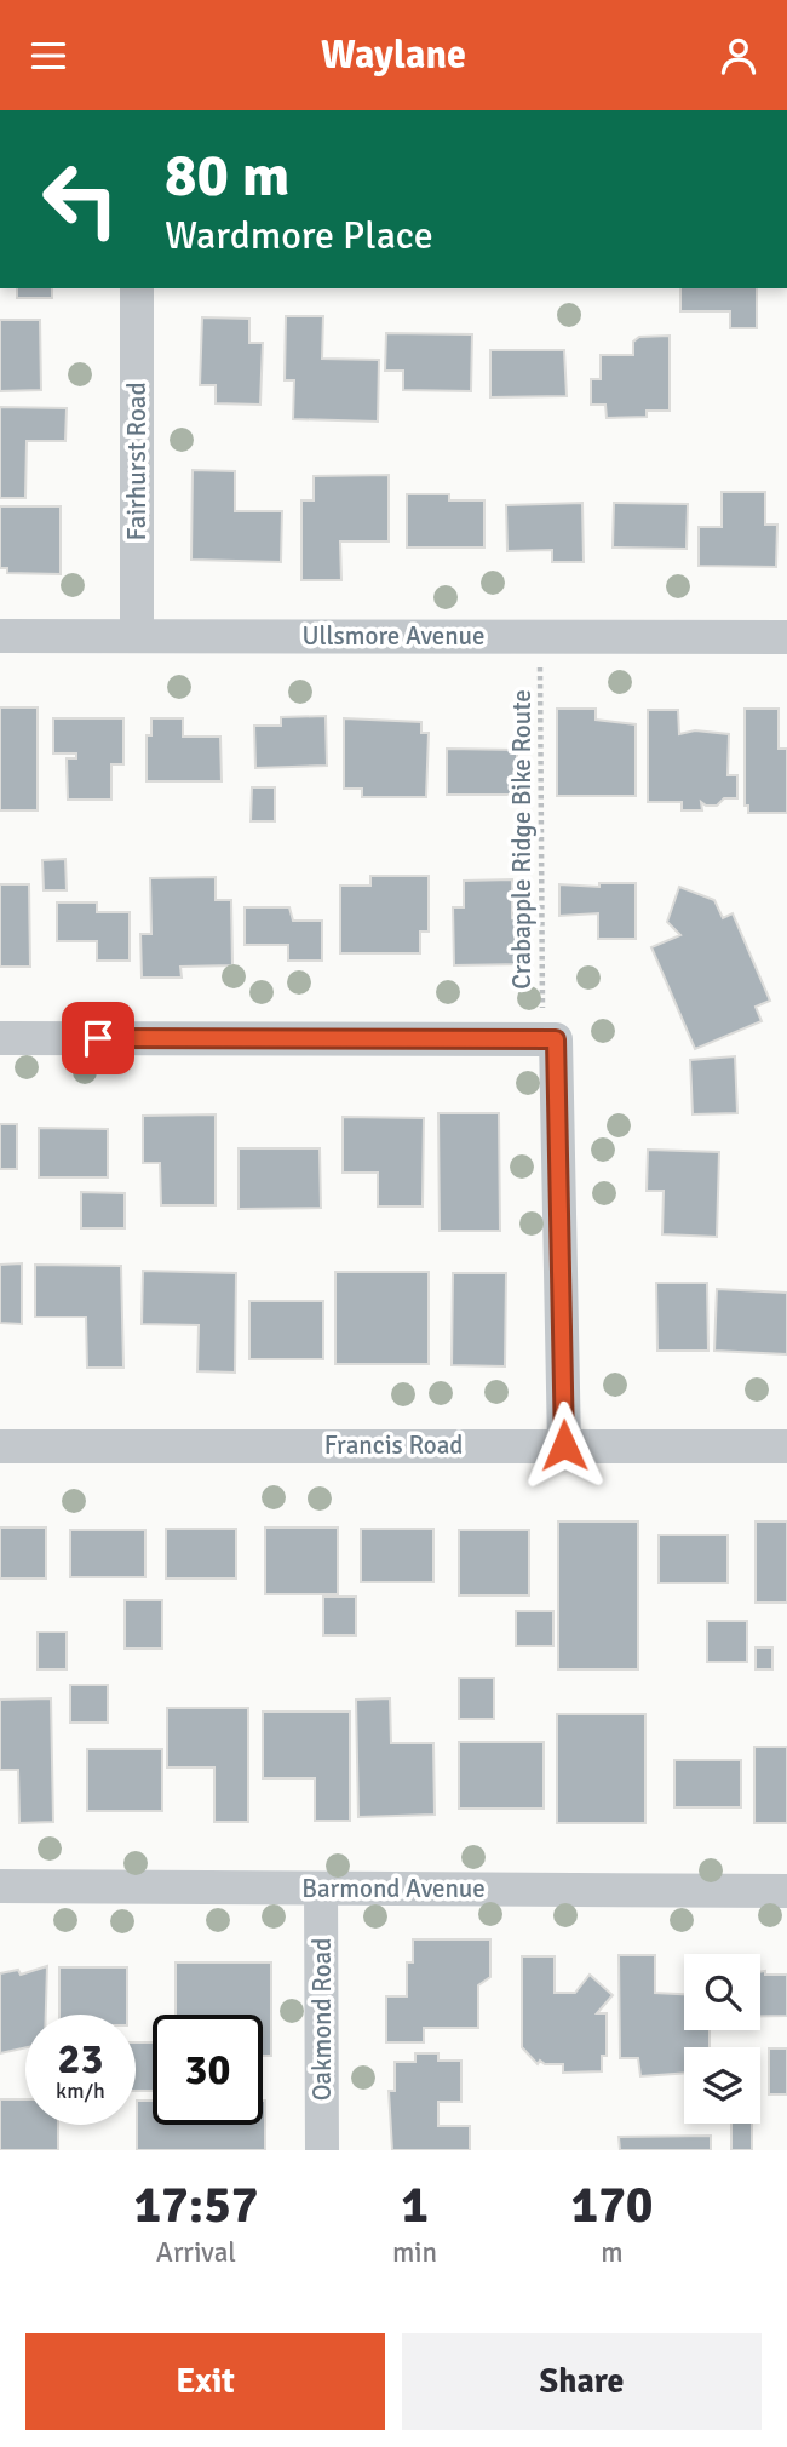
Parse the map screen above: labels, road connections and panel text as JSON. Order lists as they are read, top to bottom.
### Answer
{
  "streets": {
    "street": [
      "Fairhurst Road",
      "Ullsmore Avenue",
      "Francis Road",
      "Barmond Avenue",
      "Oakmond Road"
    ],
    "path": ["Crabapple Ridge Bike Route"]
  },
  "crossings": [
    ["Fairhurst Road", "Ullsmore Avenue"],
    ["Ullsmore Avenue", "Crabapple Ridge Bike Route"],
    ["Barmond Avenue", "Oakmond Road"]
  ],
  "page": {
    "header": "Waylane",
    "turn": ["80 m", "Wardmore Place"],
    "speed": "23 km/h",
    "limit": "30",
    "eta": [
      "17:57",
      "Arrival",
      "1",
      "min",
      "170",
      "m"
    ],
    "buttons": ["Exit", "Share"]
  }
}
